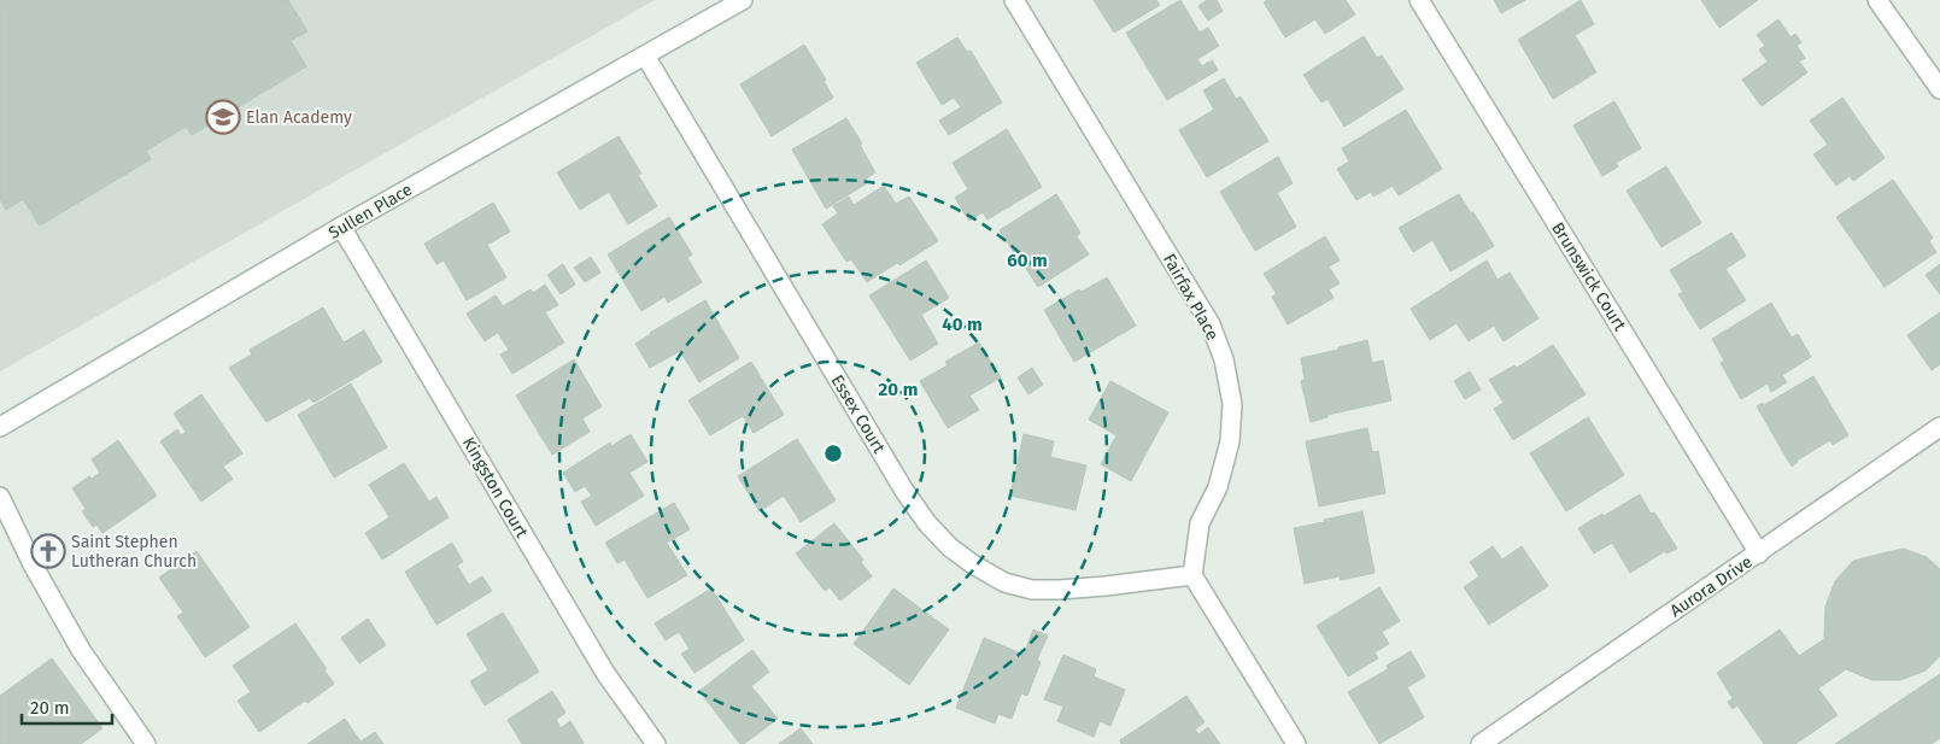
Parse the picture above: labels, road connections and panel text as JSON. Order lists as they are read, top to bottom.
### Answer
{
  "streets": {
    "street": [
      "Sullen Place",
      "Brunswick Court",
      "Fairfax Place",
      "Essex Court",
      "Kingston Court",
      "Aurora Drive"
    ]
  },
  "crossings": [
    ["Sullen Place", "Essex Court"],
    ["Sullen Place", "Kingston Court"],
    ["Brunswick Court", "Aurora Drive"],
    ["Fairfax Place", "Essex Court"]
  ],
  "places": {
    "school or university": ["Elan Academy"],
    "church": ["Saint Stephen Lutheran Church"]
  },
  "scale_bar": "20 m",
  "rings": ["60 m", "40 m", "20 m"]
}
